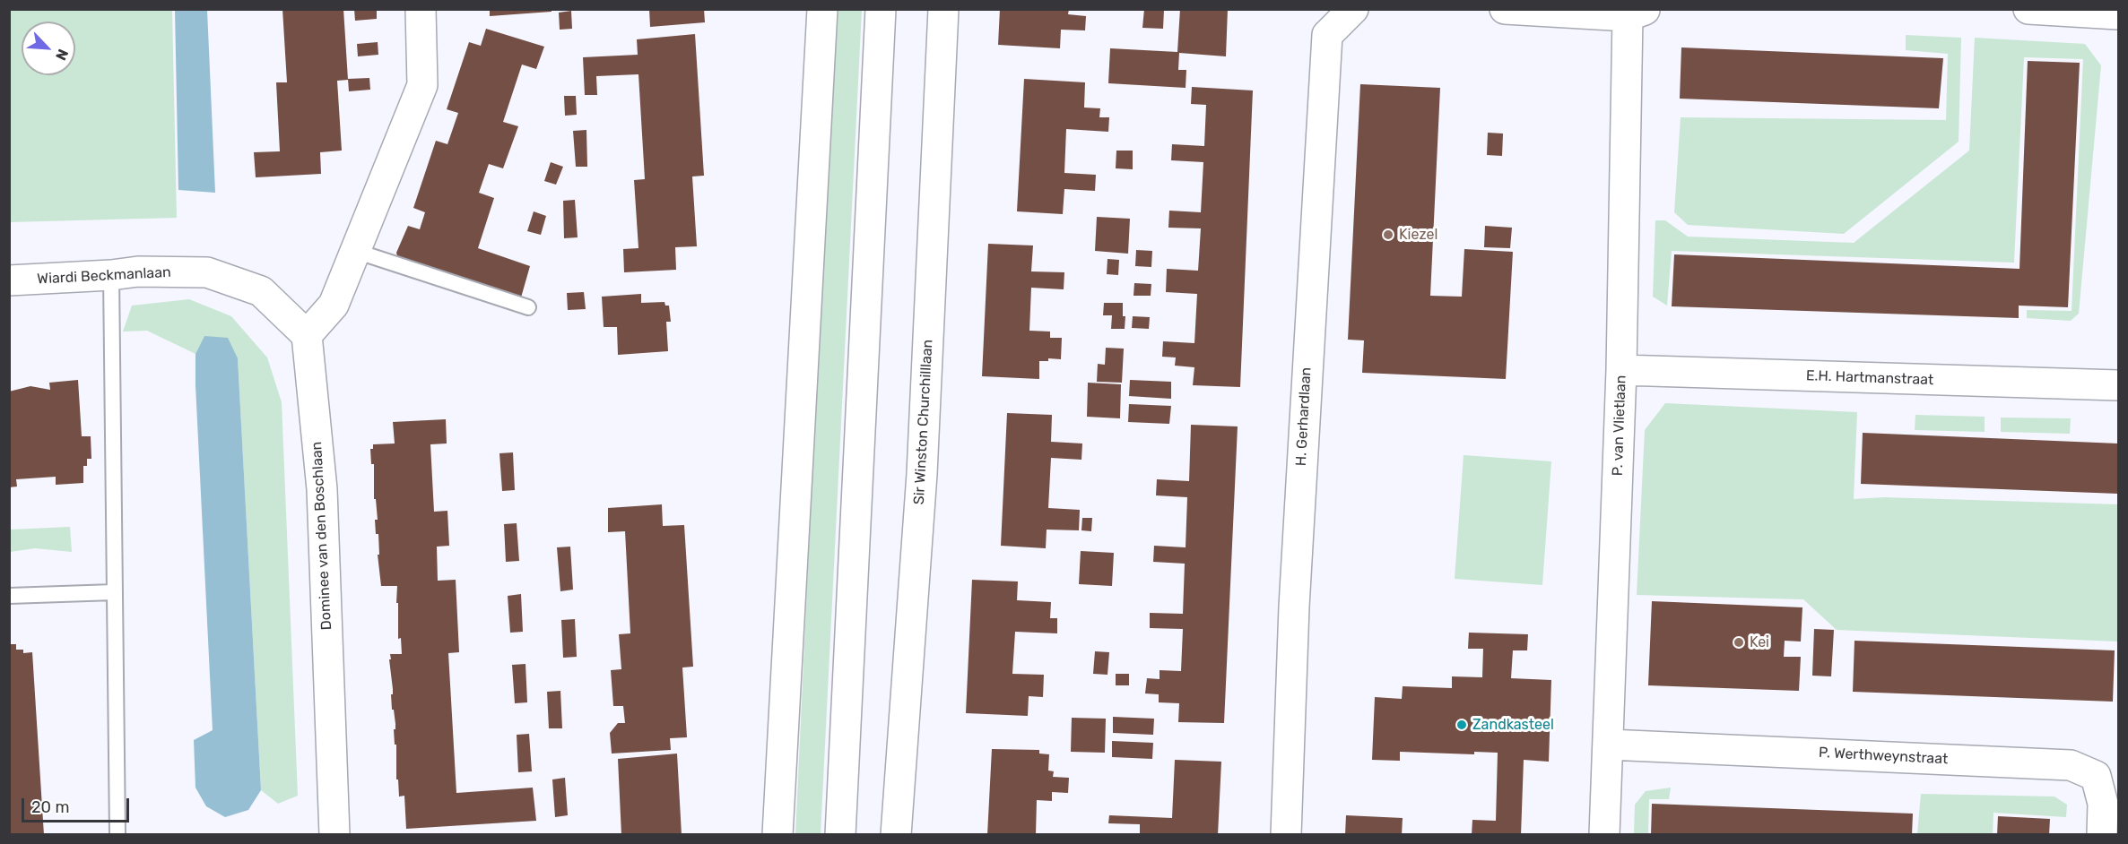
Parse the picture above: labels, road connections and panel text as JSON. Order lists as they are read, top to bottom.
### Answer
{
  "streets": {
    "street": [
      "Wiardi Beckmanlaan",
      "E.H. Hartmanstraat",
      "H. Gerhardlaan",
      "Sir Winston Churchilllaan",
      "P. van Vlietlaan",
      "Dominee van den Boschlaan",
      "P. Werthweynstraat"
    ]
  },
  "crossings": [
    ["Wiardi Beckmanlaan", "Dominee van den Boschlaan"],
    ["E.H. Hartmanstraat", "P. van Vlietlaan"],
    ["P. van Vlietlaan", "P. Werthweynstraat"]
  ],
  "places": ["Kiezel", "Kei", "Zandkasteel"],
  "scale_bar": "20 m",
  "north": "bottom right"
}
